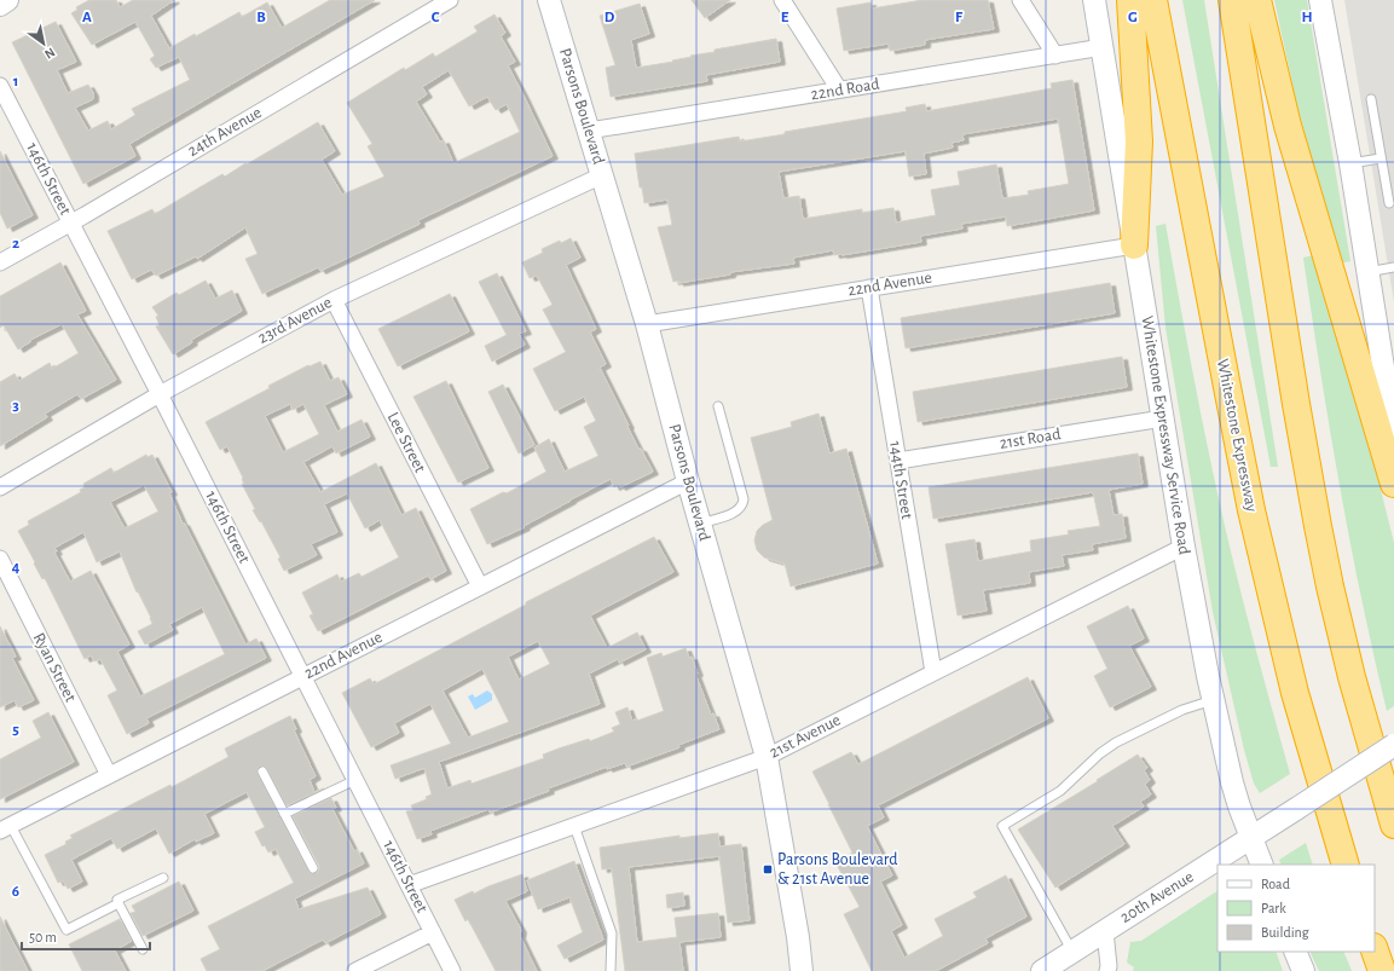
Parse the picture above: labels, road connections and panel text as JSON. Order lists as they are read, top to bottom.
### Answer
{
  "streets": {
    "highway": ["Whitestone Expressway"],
    "street": [
      "22nd Road",
      "Parsons Boulevard",
      "24th Avenue",
      "146th Street",
      "22nd Avenue",
      "23rd Avenue",
      "Whitestone Expressway Service Road",
      "21st Road",
      "Lee Street",
      "144th Street",
      "Ryan Street",
      "21st Avenue",
      "20th Avenue"
    ]
  },
  "crossings": [
    ["22nd Road", "Parsons Boulevard"],
    ["22nd Road", "Whitestone Expressway Service Road"],
    ["Parsons Boulevard", "22nd Avenue"],
    ["Parsons Boulevard", "23rd Avenue"],
    ["Parsons Boulevard", "21st Avenue"],
    ["24th Avenue", "146th Street"],
    ["146th Street", "22nd Avenue"],
    ["146th Street", "23rd Avenue"],
    ["146th Street", "21st Avenue"],
    ["22nd Avenue", "Whitestone Expressway Service Road"],
    ["22nd Avenue", "Lee Street"],
    ["22nd Avenue", "144th Street"],
    ["22nd Avenue", "Ryan Street"],
    ["23rd Avenue", "Lee Street"],
    ["Whitestone Expressway Service Road", "21st Road"],
    ["Whitestone Expressway Service Road", "21st Avenue"],
    ["Whitestone Expressway Service Road", "20th Avenue"],
    ["21st Road", "144th Street"],
    ["144th Street", "21st Avenue"]
  ],
  "places": {
    "transit": ["Parsons Boulevard & 21st Avenue"]
  },
  "legend": ["Road", "Park", "Building"],
  "scale_bar": "50 m",
  "north": "bottom right",
  "grid": {
    "columns": [
      "A",
      "B",
      "C",
      "D",
      "E",
      "F",
      "G",
      "H"
    ],
    "rows": [
      "1",
      "2",
      "3",
      "4",
      "5",
      "6"
    ]
  }
}
